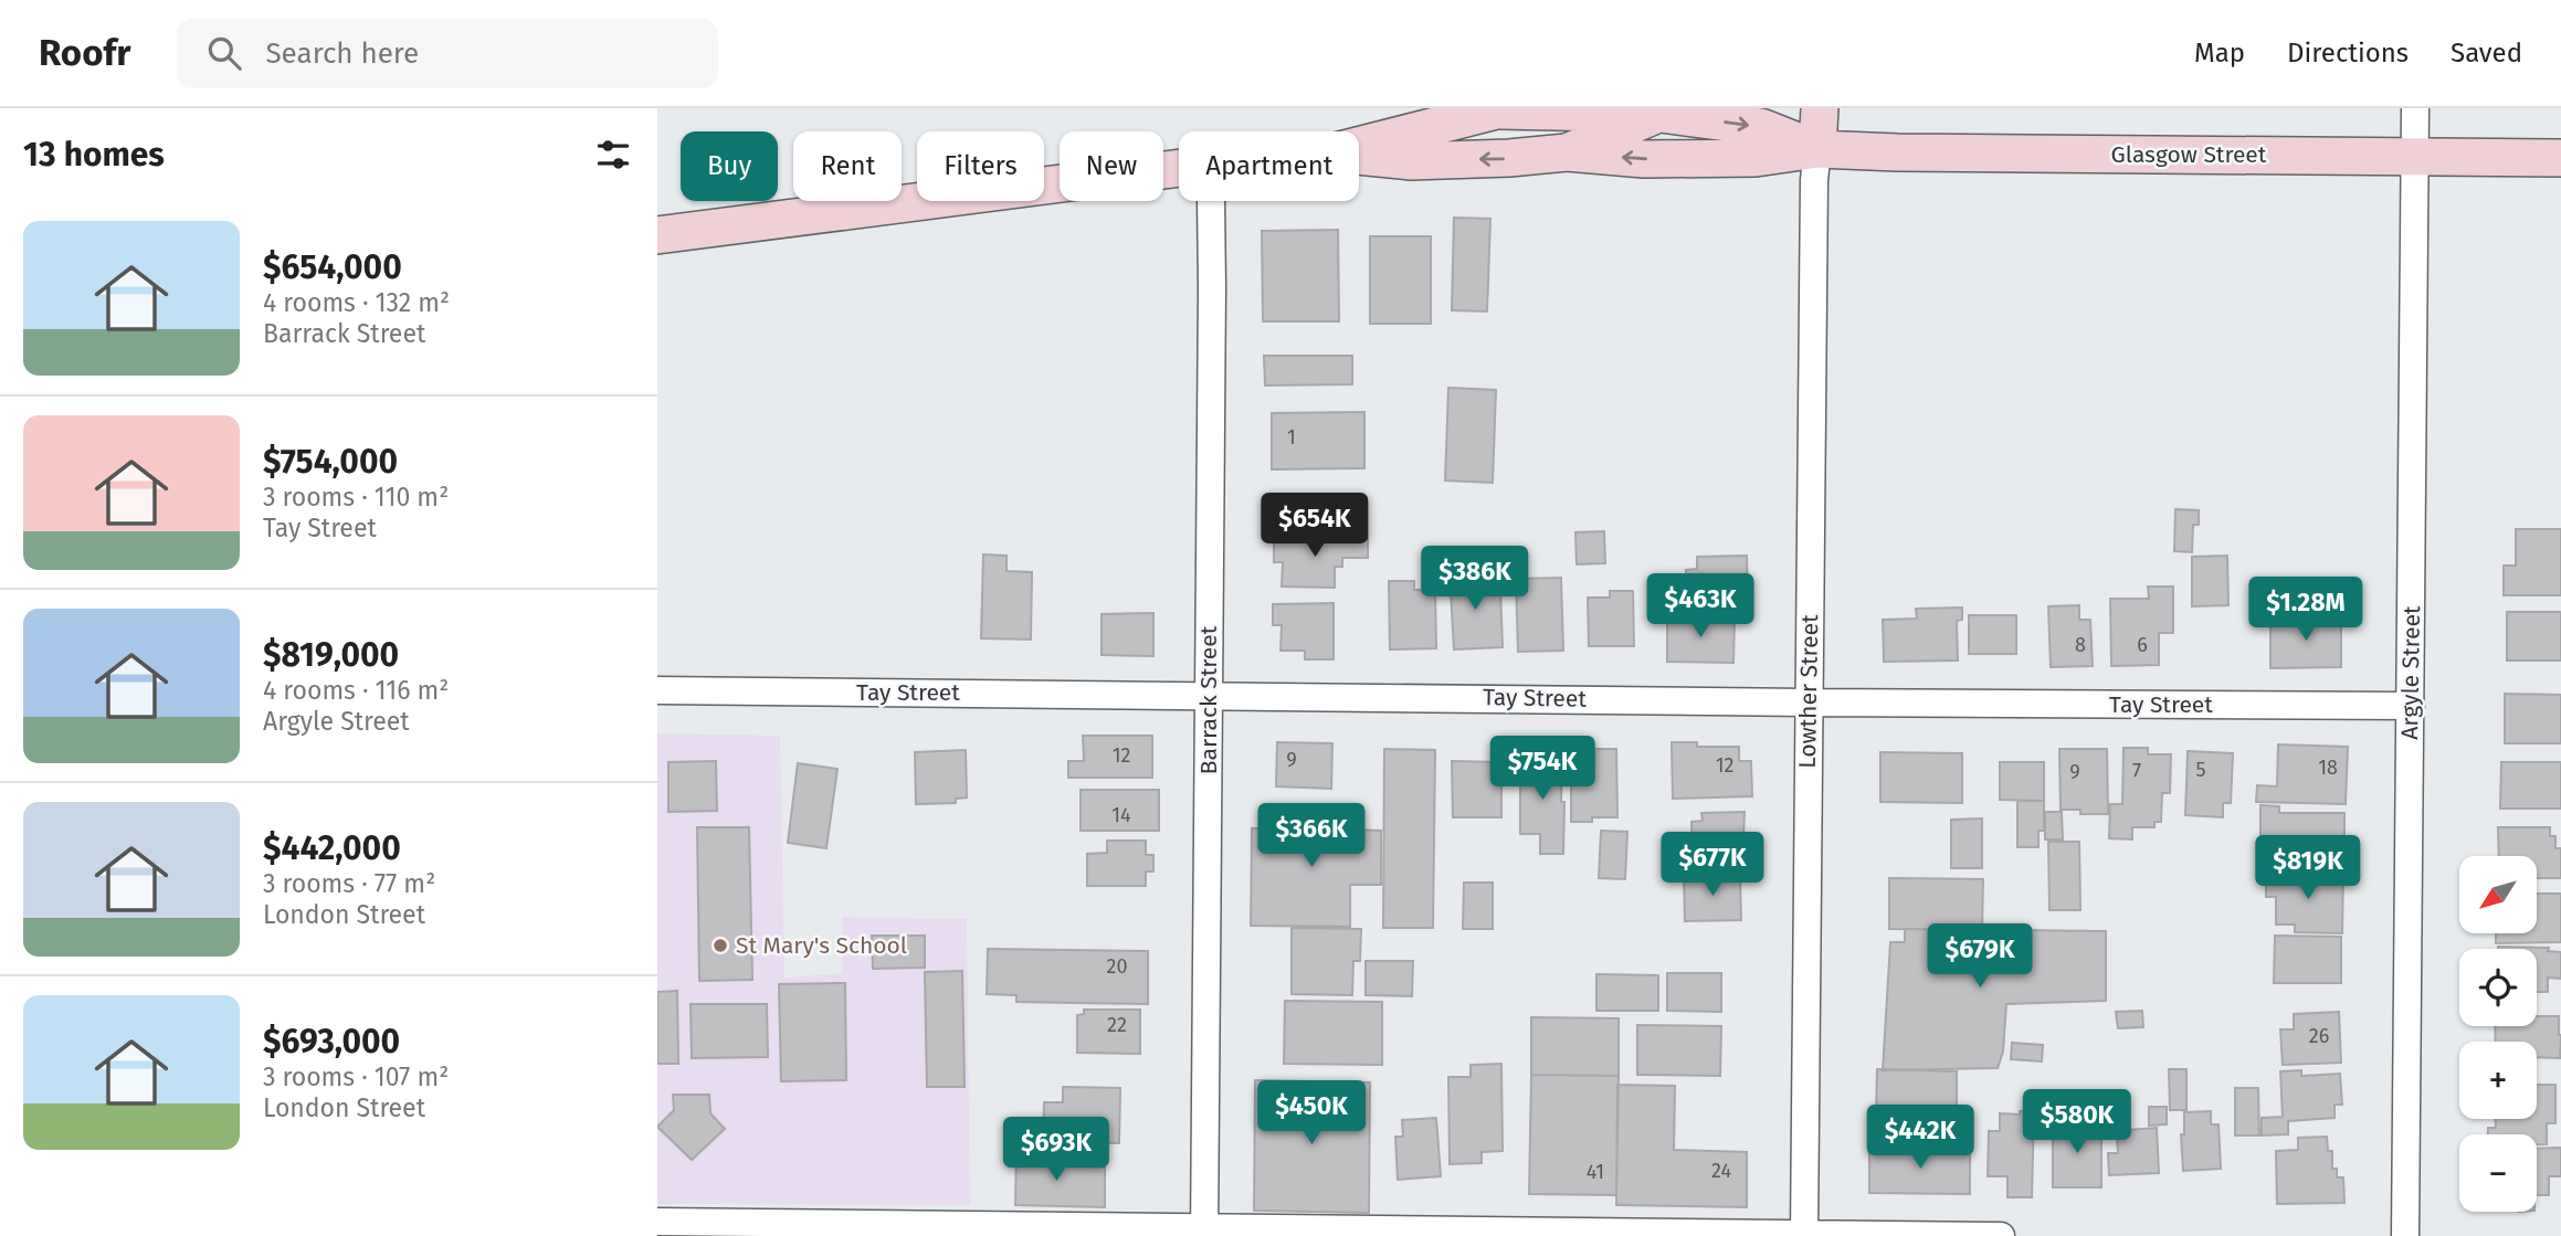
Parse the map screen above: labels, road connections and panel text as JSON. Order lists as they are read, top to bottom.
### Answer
{
  "streets": {
    "main road": ["Glasgow Street"],
    "street": [
      "Argyle Street",
      "Lowther Street",
      "Tay Street",
      "Barrack Street"
    ]
  },
  "crossings": [
    ["Glasgow Street", "Argyle Street"],
    ["Glasgow Street", "Lowther Street"],
    ["Argyle Street", "Tay Street"],
    ["Lowther Street", "Tay Street"],
    ["Tay Street", "Barrack Street"]
  ],
  "places": ["St Mary's School"],
  "house_numbers": [
    "1",
    "8",
    "6",
    "12",
    "9",
    "12",
    "18",
    "5",
    "7",
    "9",
    "14",
    "20",
    "22",
    "26",
    "24",
    "41"
  ],
  "north": "bottom left",
  "page": {
    "header": "Roofr",
    "search": "Search here",
    "nav": ["Map", "Directions", "Saved"],
    "heading": "13 homes",
    "chip": [
      "Buy",
      "Rent",
      "Filters",
      "New",
      "Apartment"
    ],
    "list": [
      {
        "name": "$654,000",
        "note": "4 rooms · 132 m² · Barrack Street"
      },
      {
        "name": "$754,000",
        "note": "3 rooms · 110 m² · Tay Street"
      },
      {
        "name": "$819,000",
        "note": "4 rooms · 116 m² · Argyle Street"
      },
      {
        "name": "$442,000",
        "note": "3 rooms · 77 m² · London Street"
      },
      {
        "name": "$693,000",
        "note": "3 rooms · 107 m² · London Street"
      }
    ],
    "price": [
      "$654K",
      "$386K",
      "$463K",
      "$1.28M",
      "$754K",
      "$366K",
      "$677K",
      "$819K",
      "$679K",
      "$450K",
      "$580K",
      "$442K",
      "$693K"
    ],
    "map_buttons": ["+", "−"]
  }
}
